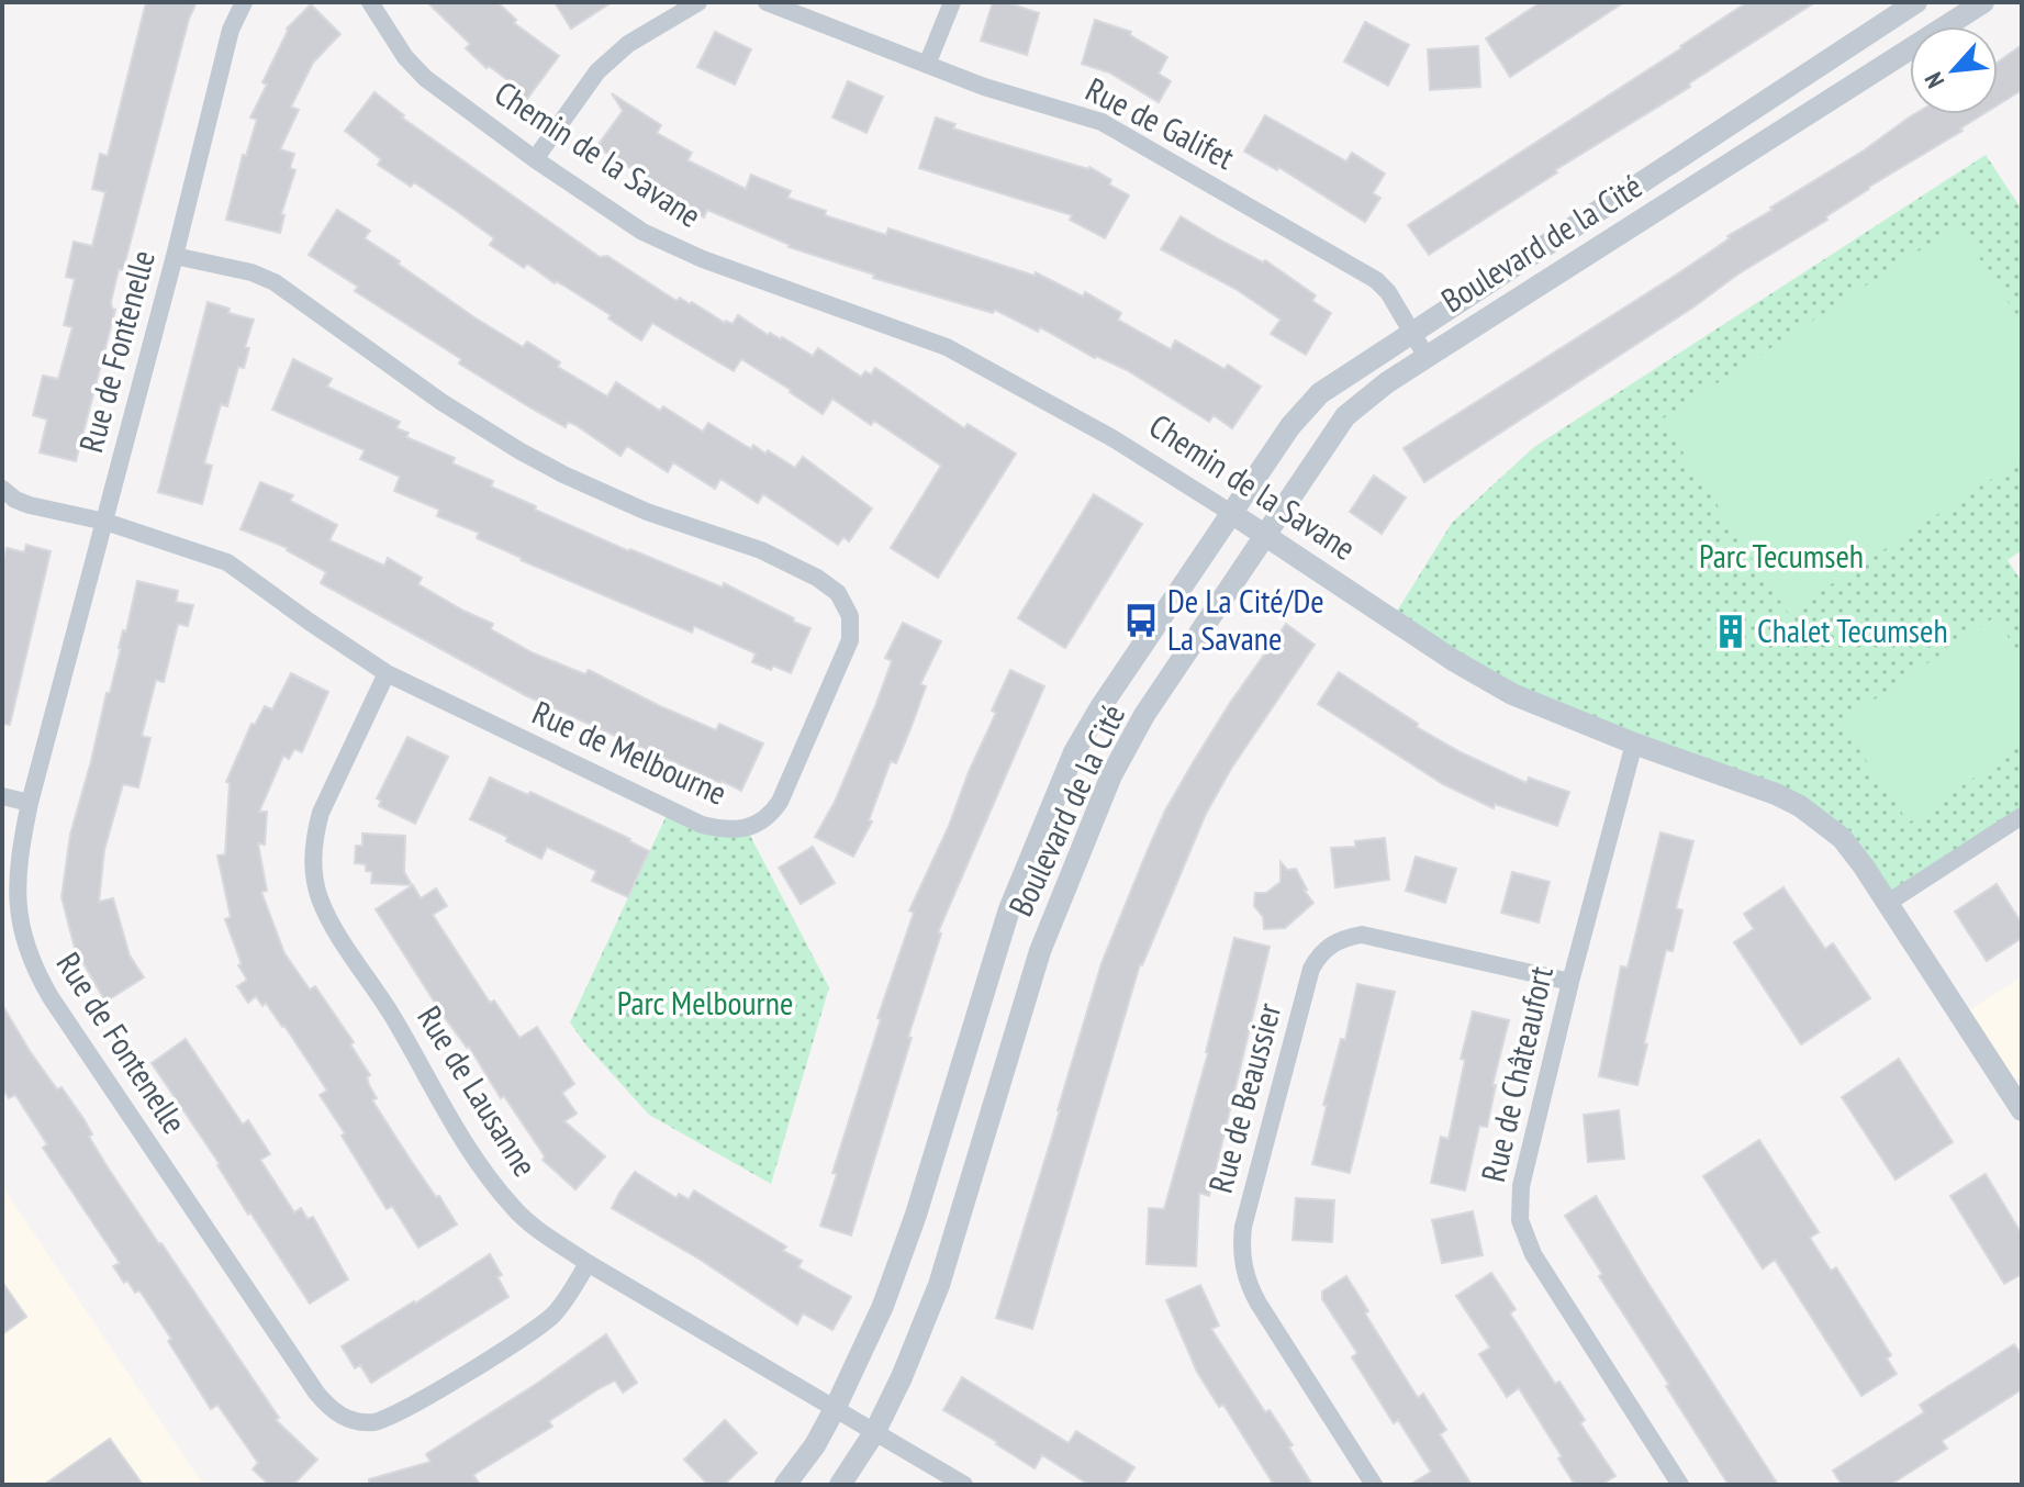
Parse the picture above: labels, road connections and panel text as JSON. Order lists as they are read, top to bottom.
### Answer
{
  "streets": {
    "street": [
      "Rue de Galifet",
      "Chemin de la Savane",
      "Boulevard de la Cité",
      "Rue de Fontenelle",
      "Rue de Melbourne",
      "Rue de Châteaufort",
      "Rue de Lausanne",
      "Rue de Beaussier"
    ]
  },
  "crossings": [
    ["Rue de Galifet", "Boulevard de la Cité"],
    ["Chemin de la Savane", "Boulevard de la Cité"],
    ["Chemin de la Savane", "Rue de Châteaufort"],
    ["Boulevard de la Cité", "Rue de Lausanne"],
    ["Rue de Fontenelle", "Rue de Melbourne"],
    ["Rue de Fontenelle", "Rue de Lausanne"],
    ["Rue de Melbourne", "Rue de Lausanne"],
    ["Rue de Châteaufort", "Rue de Beaussier"]
  ],
  "parks": ["Parc Tecumseh", "Parc Melbourne"],
  "places": {
    "bus stop": ["De La Cité/De La Savane"],
    "building": ["Chalet Tecumseh"]
  },
  "north": "bottom left"
}
